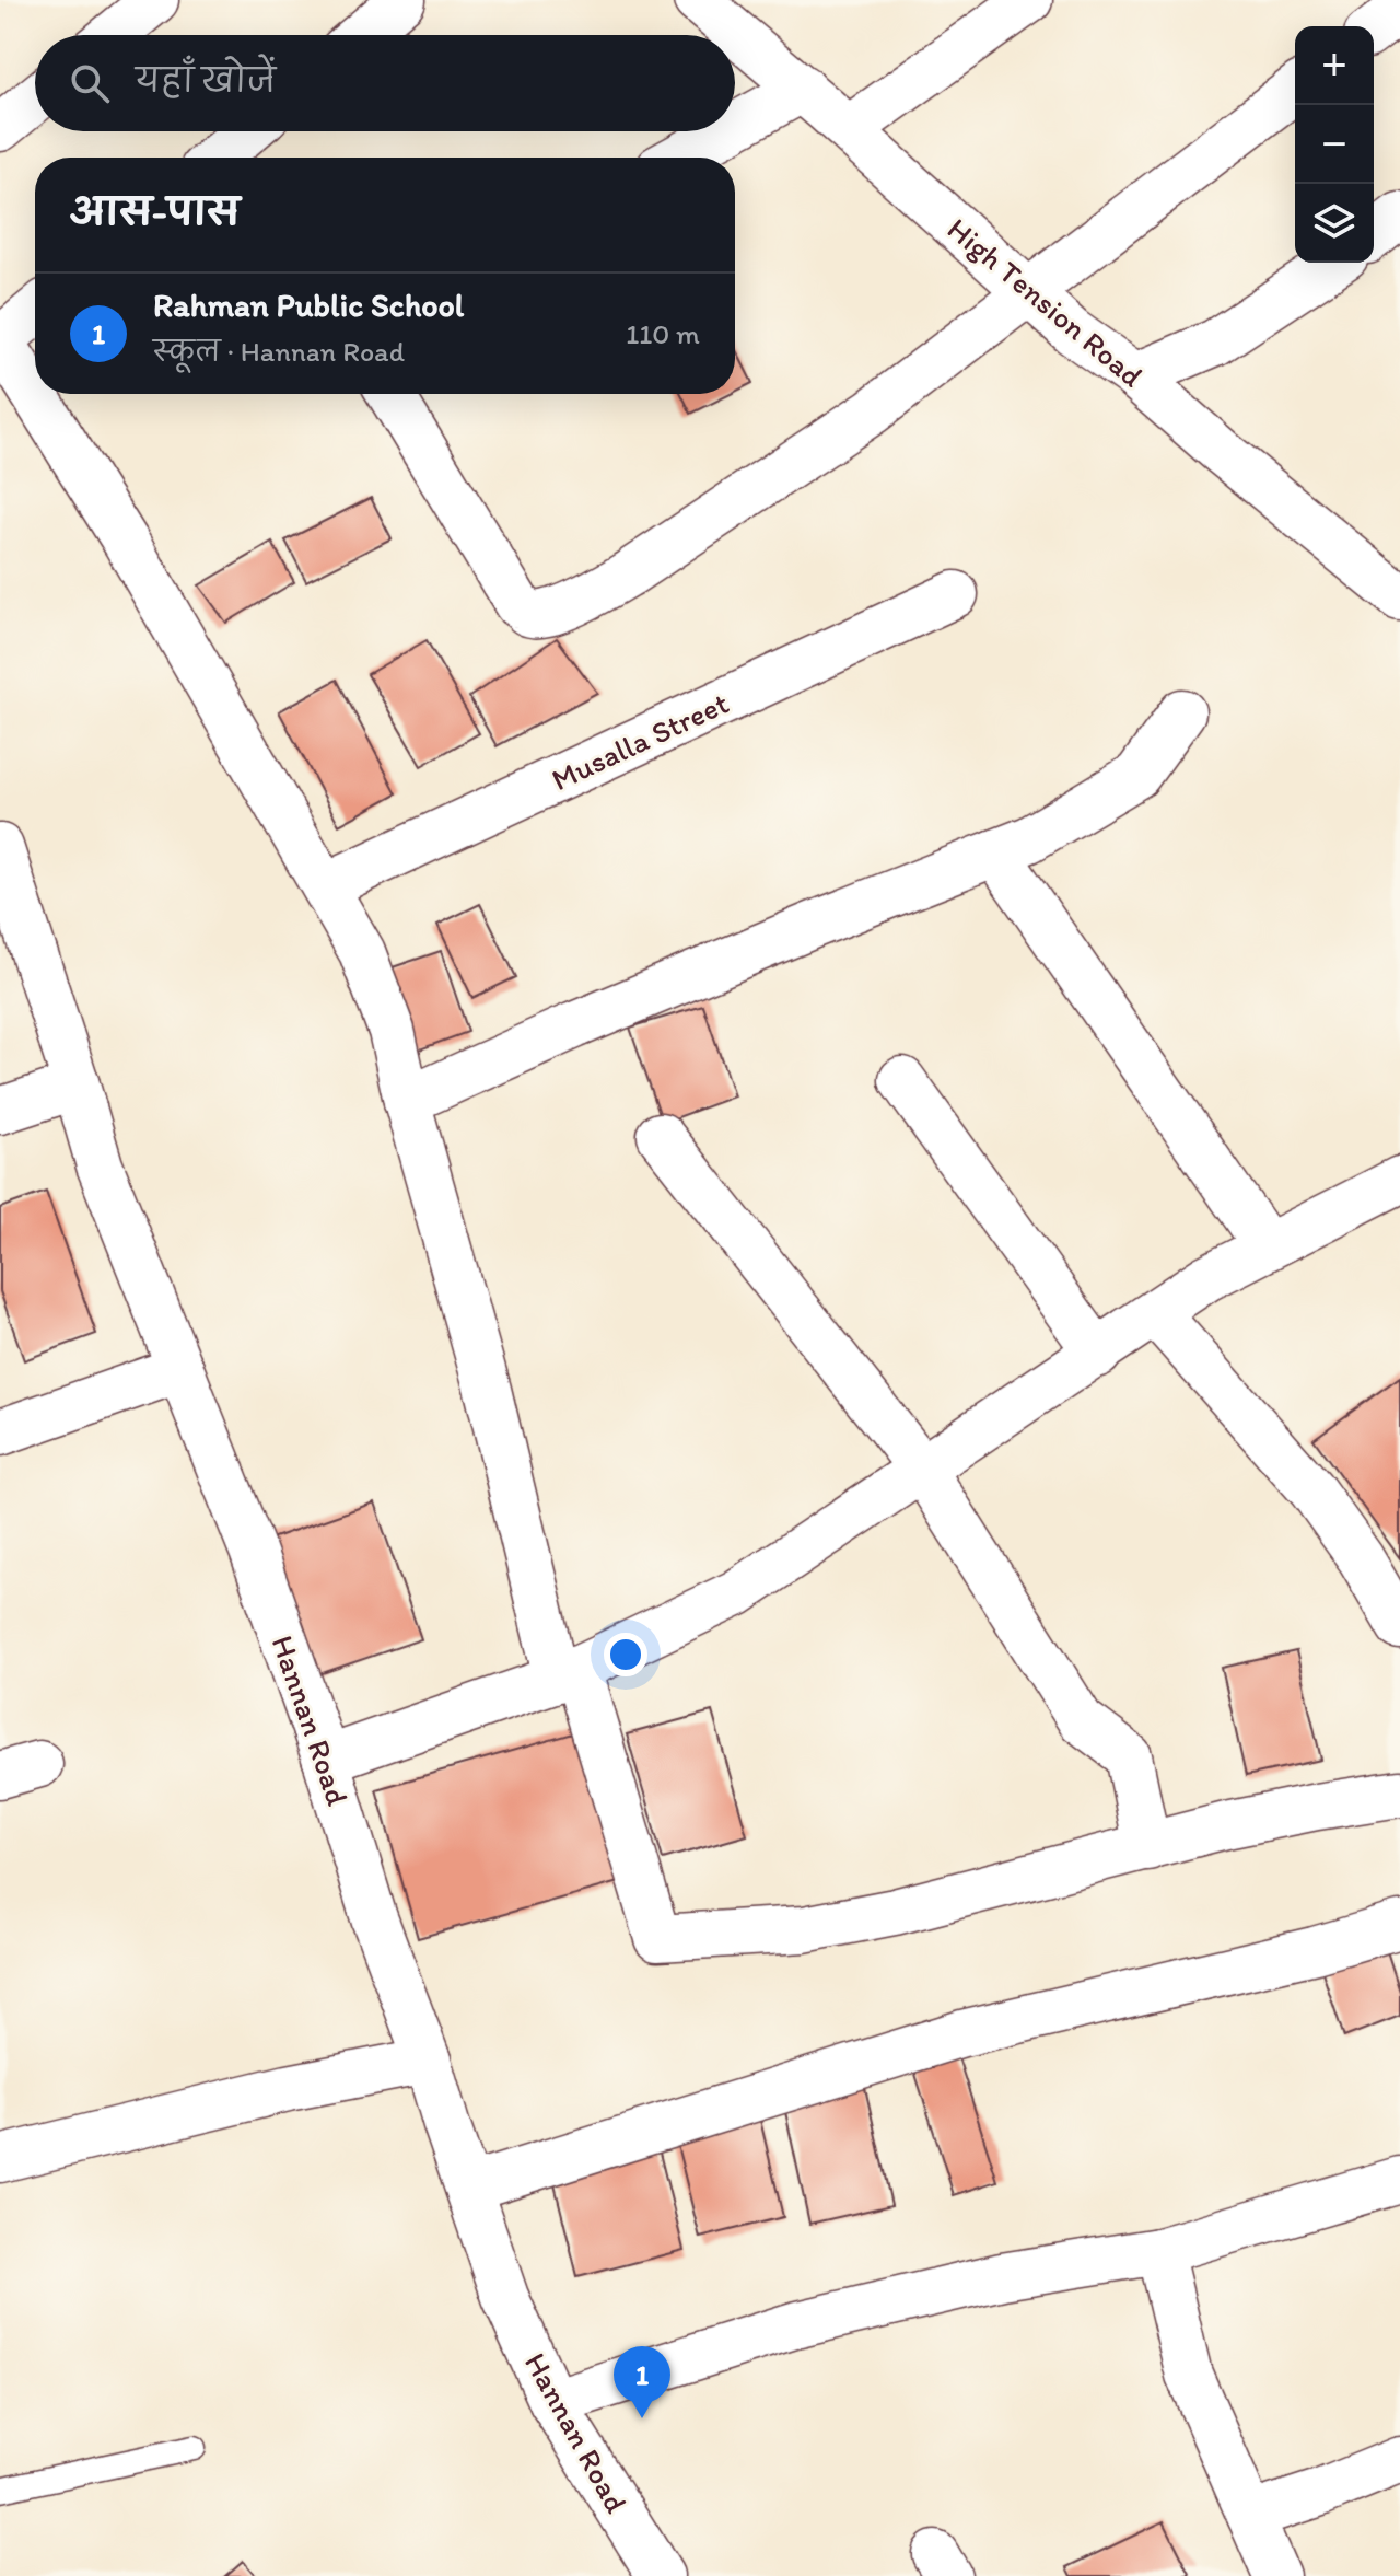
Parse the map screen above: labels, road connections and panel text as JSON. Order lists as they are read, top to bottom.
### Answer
{
  "streets": {
    "street": ["High Tension Road", "Musalla Street", "Hannan Road"]
  },
  "page": {
    "map_buttons": ["+", "−"],
    "search": "यहाँ खोजें",
    "heading": "आस-पास",
    "list": [
      {
        "mark": "1",
        "name": "Rahman Public School",
        "note": "स्कूल · Hannan Road",
        "value": "110 m"
      }
    ],
    "pins": "1"
  }
}
